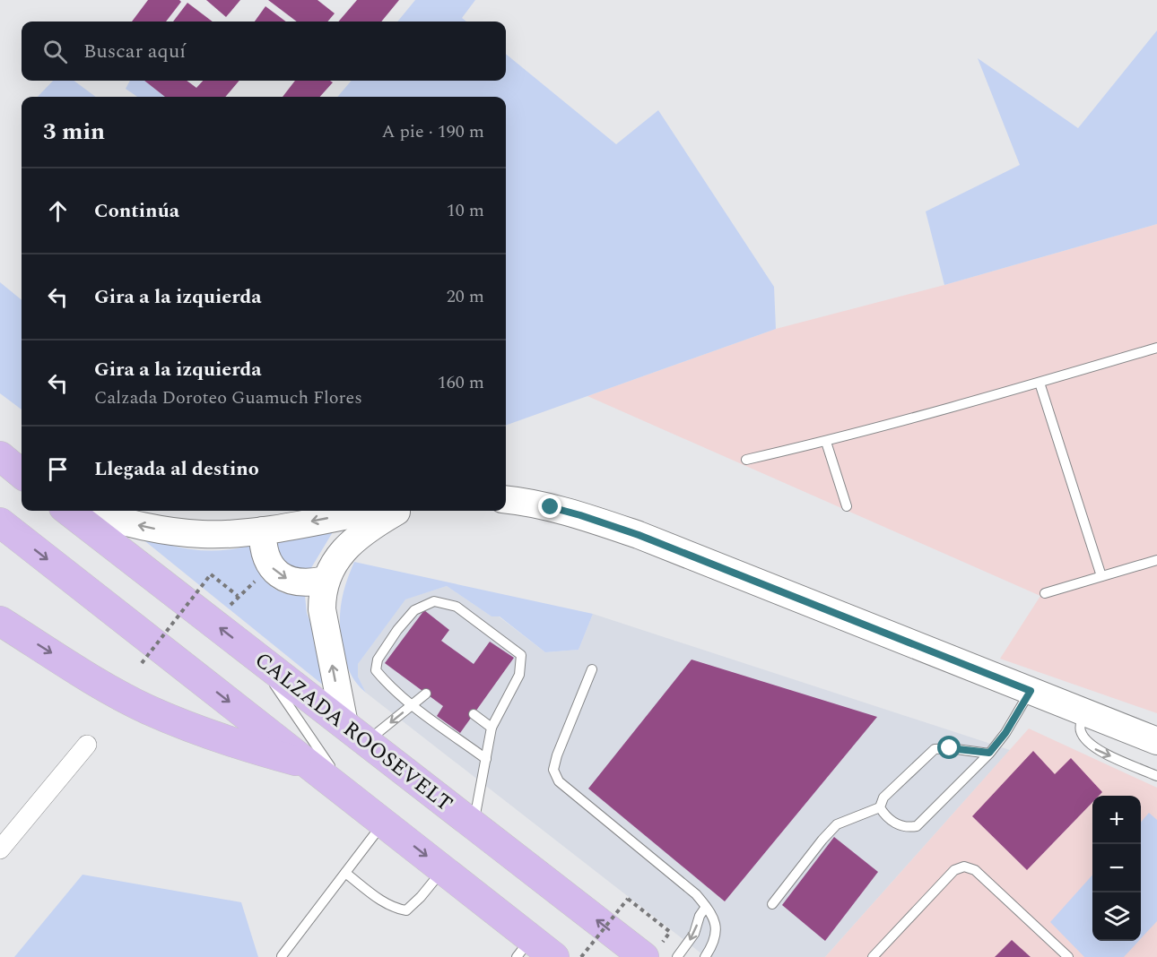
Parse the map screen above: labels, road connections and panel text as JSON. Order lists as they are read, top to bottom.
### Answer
{
  "streets": {
    "highway": ["CALZADA ROOSEVELT"]
  },
  "page": {
    "search": "Buscar aquí",
    "heading": ["3 min", "A pie · 190 m"],
    "list": [
      ["Continúa", "10 m"],
      ["Gira a la izquierda", "20 m"],
      ["Gira a la izquierda", "Calzada Doroteo Guamuch Flores", "160 m"],
      "Llegada al destino"
    ],
    "map_buttons": ["+", "−"]
  }
}
